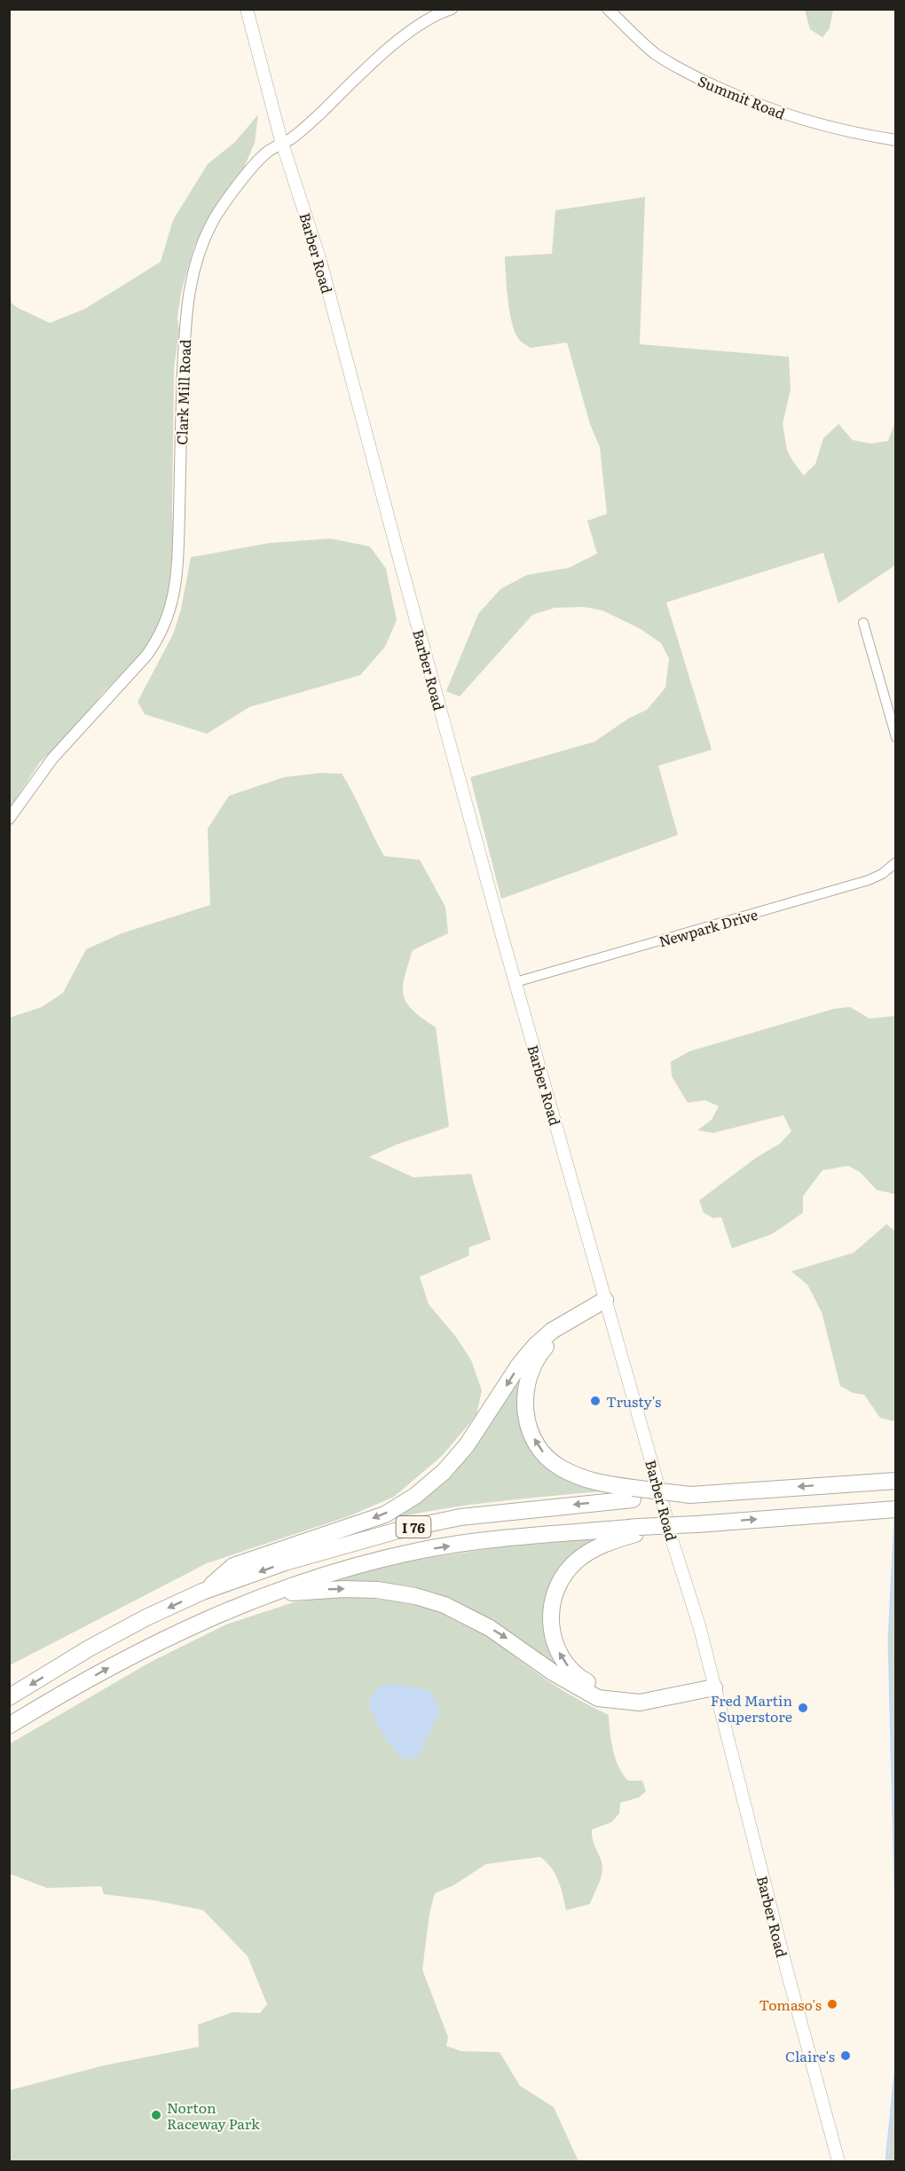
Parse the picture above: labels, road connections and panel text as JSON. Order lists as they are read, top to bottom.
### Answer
{
  "streets": {
    "highway": ["I 76"],
    "main road": ["Barber Road"],
    "street": ["Summit Road", "Clark Mill Road", "Newpark Drive"]
  },
  "crossings": [
    ["Barber Road", "Clark Mill Road"],
    ["Barber Road", "Newpark Drive"]
  ],
  "places": [
    "Trusty's",
    "Fred Martin Superstore",
    "Tomaso's",
    "Claire's",
    "Norton Raceway Park"
  ]
}
